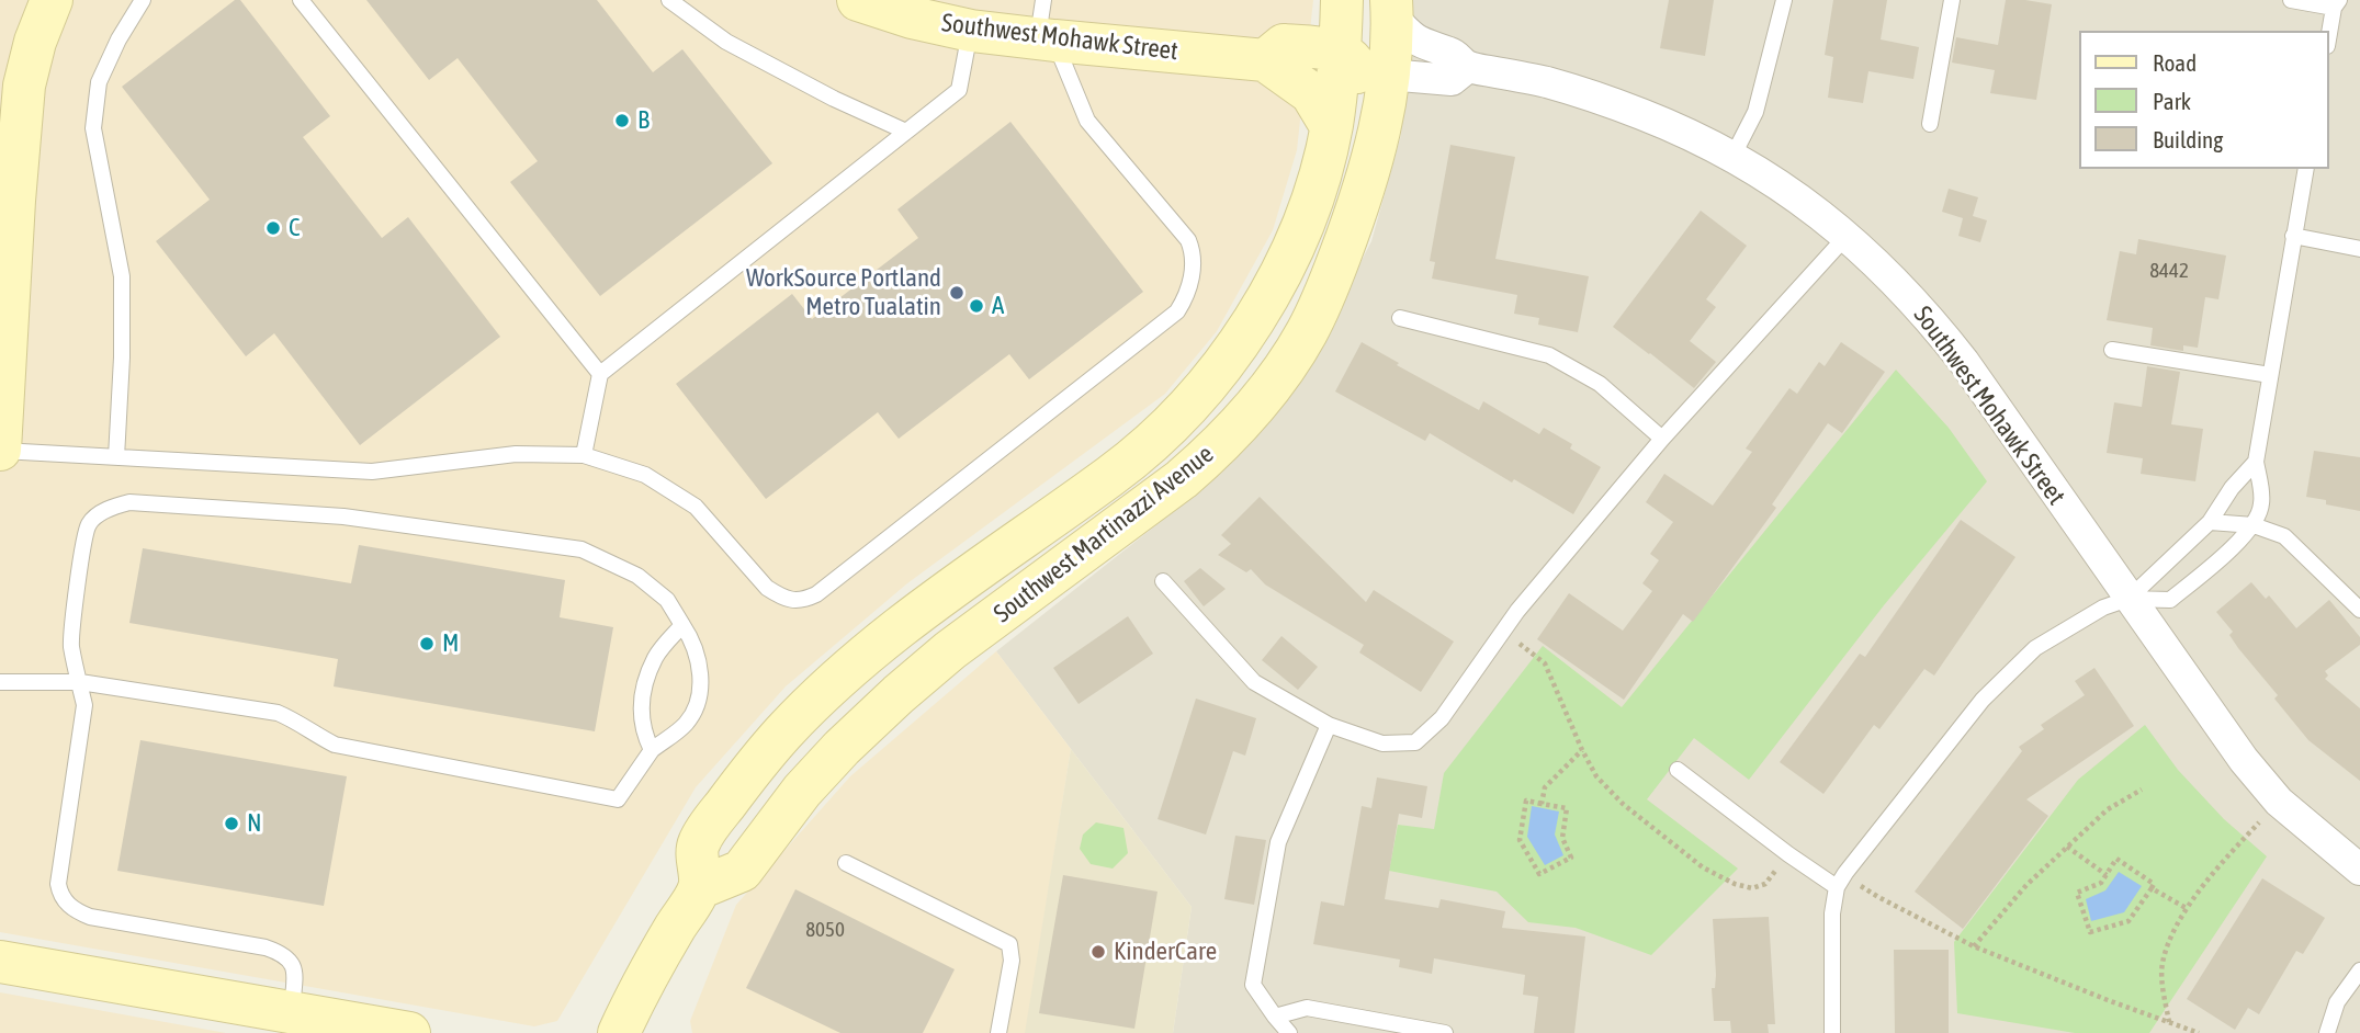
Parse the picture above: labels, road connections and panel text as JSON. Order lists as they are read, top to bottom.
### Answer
{
  "streets": {
    "street": ["Southwest Mohawk Street", "Southwest Martinazzi Avenue"]
  },
  "crossings": [
    ["Southwest Mohawk Street", "Southwest Martinazzi Avenue"]
  ],
  "places": [
    "B",
    "C",
    "WorkSource Portland Metro Tualatin",
    "A",
    "M",
    "N",
    "KinderCare"
  ],
  "house_numbers": ["8442", "8050"],
  "legend": ["Road", "Park", "Building"]
}
